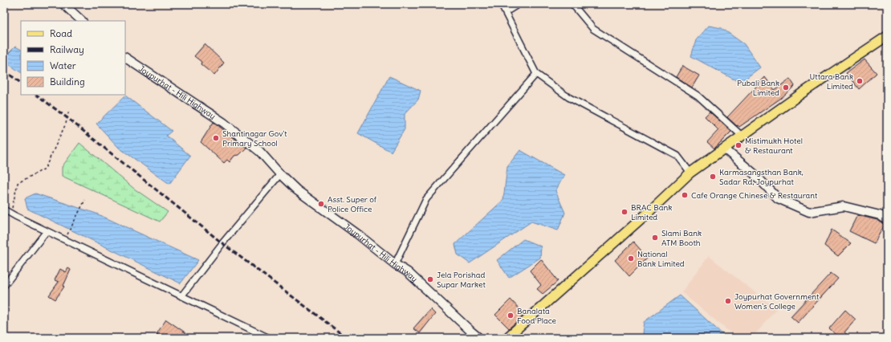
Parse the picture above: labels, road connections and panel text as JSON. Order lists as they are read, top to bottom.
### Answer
{
  "streets": {
    "main road": ["Joypurhat - Hili Highway"]
  },
  "places": [
    "Uttara Bank Limited",
    "Pubali Bank Limited",
    "Shantinagar Gov't Primary School",
    "Mistimukh Hotel & Restaurant",
    "Karmasangsthan Bank, Sadar Rd, Joypurhat",
    "Cafe Orange Chinese & Restaurant",
    "Asst. Super of Police Office",
    "BRAC Bank Limited",
    "Slami Bank ATM Booth",
    "National Bank Limited",
    "Jela Porishad Supar Market",
    "Joypurhat Government Women's College",
    "Banalata Food Place"
  ],
  "legend": [
    "Road",
    "Railway",
    "Water",
    "Building"
  ]
}
